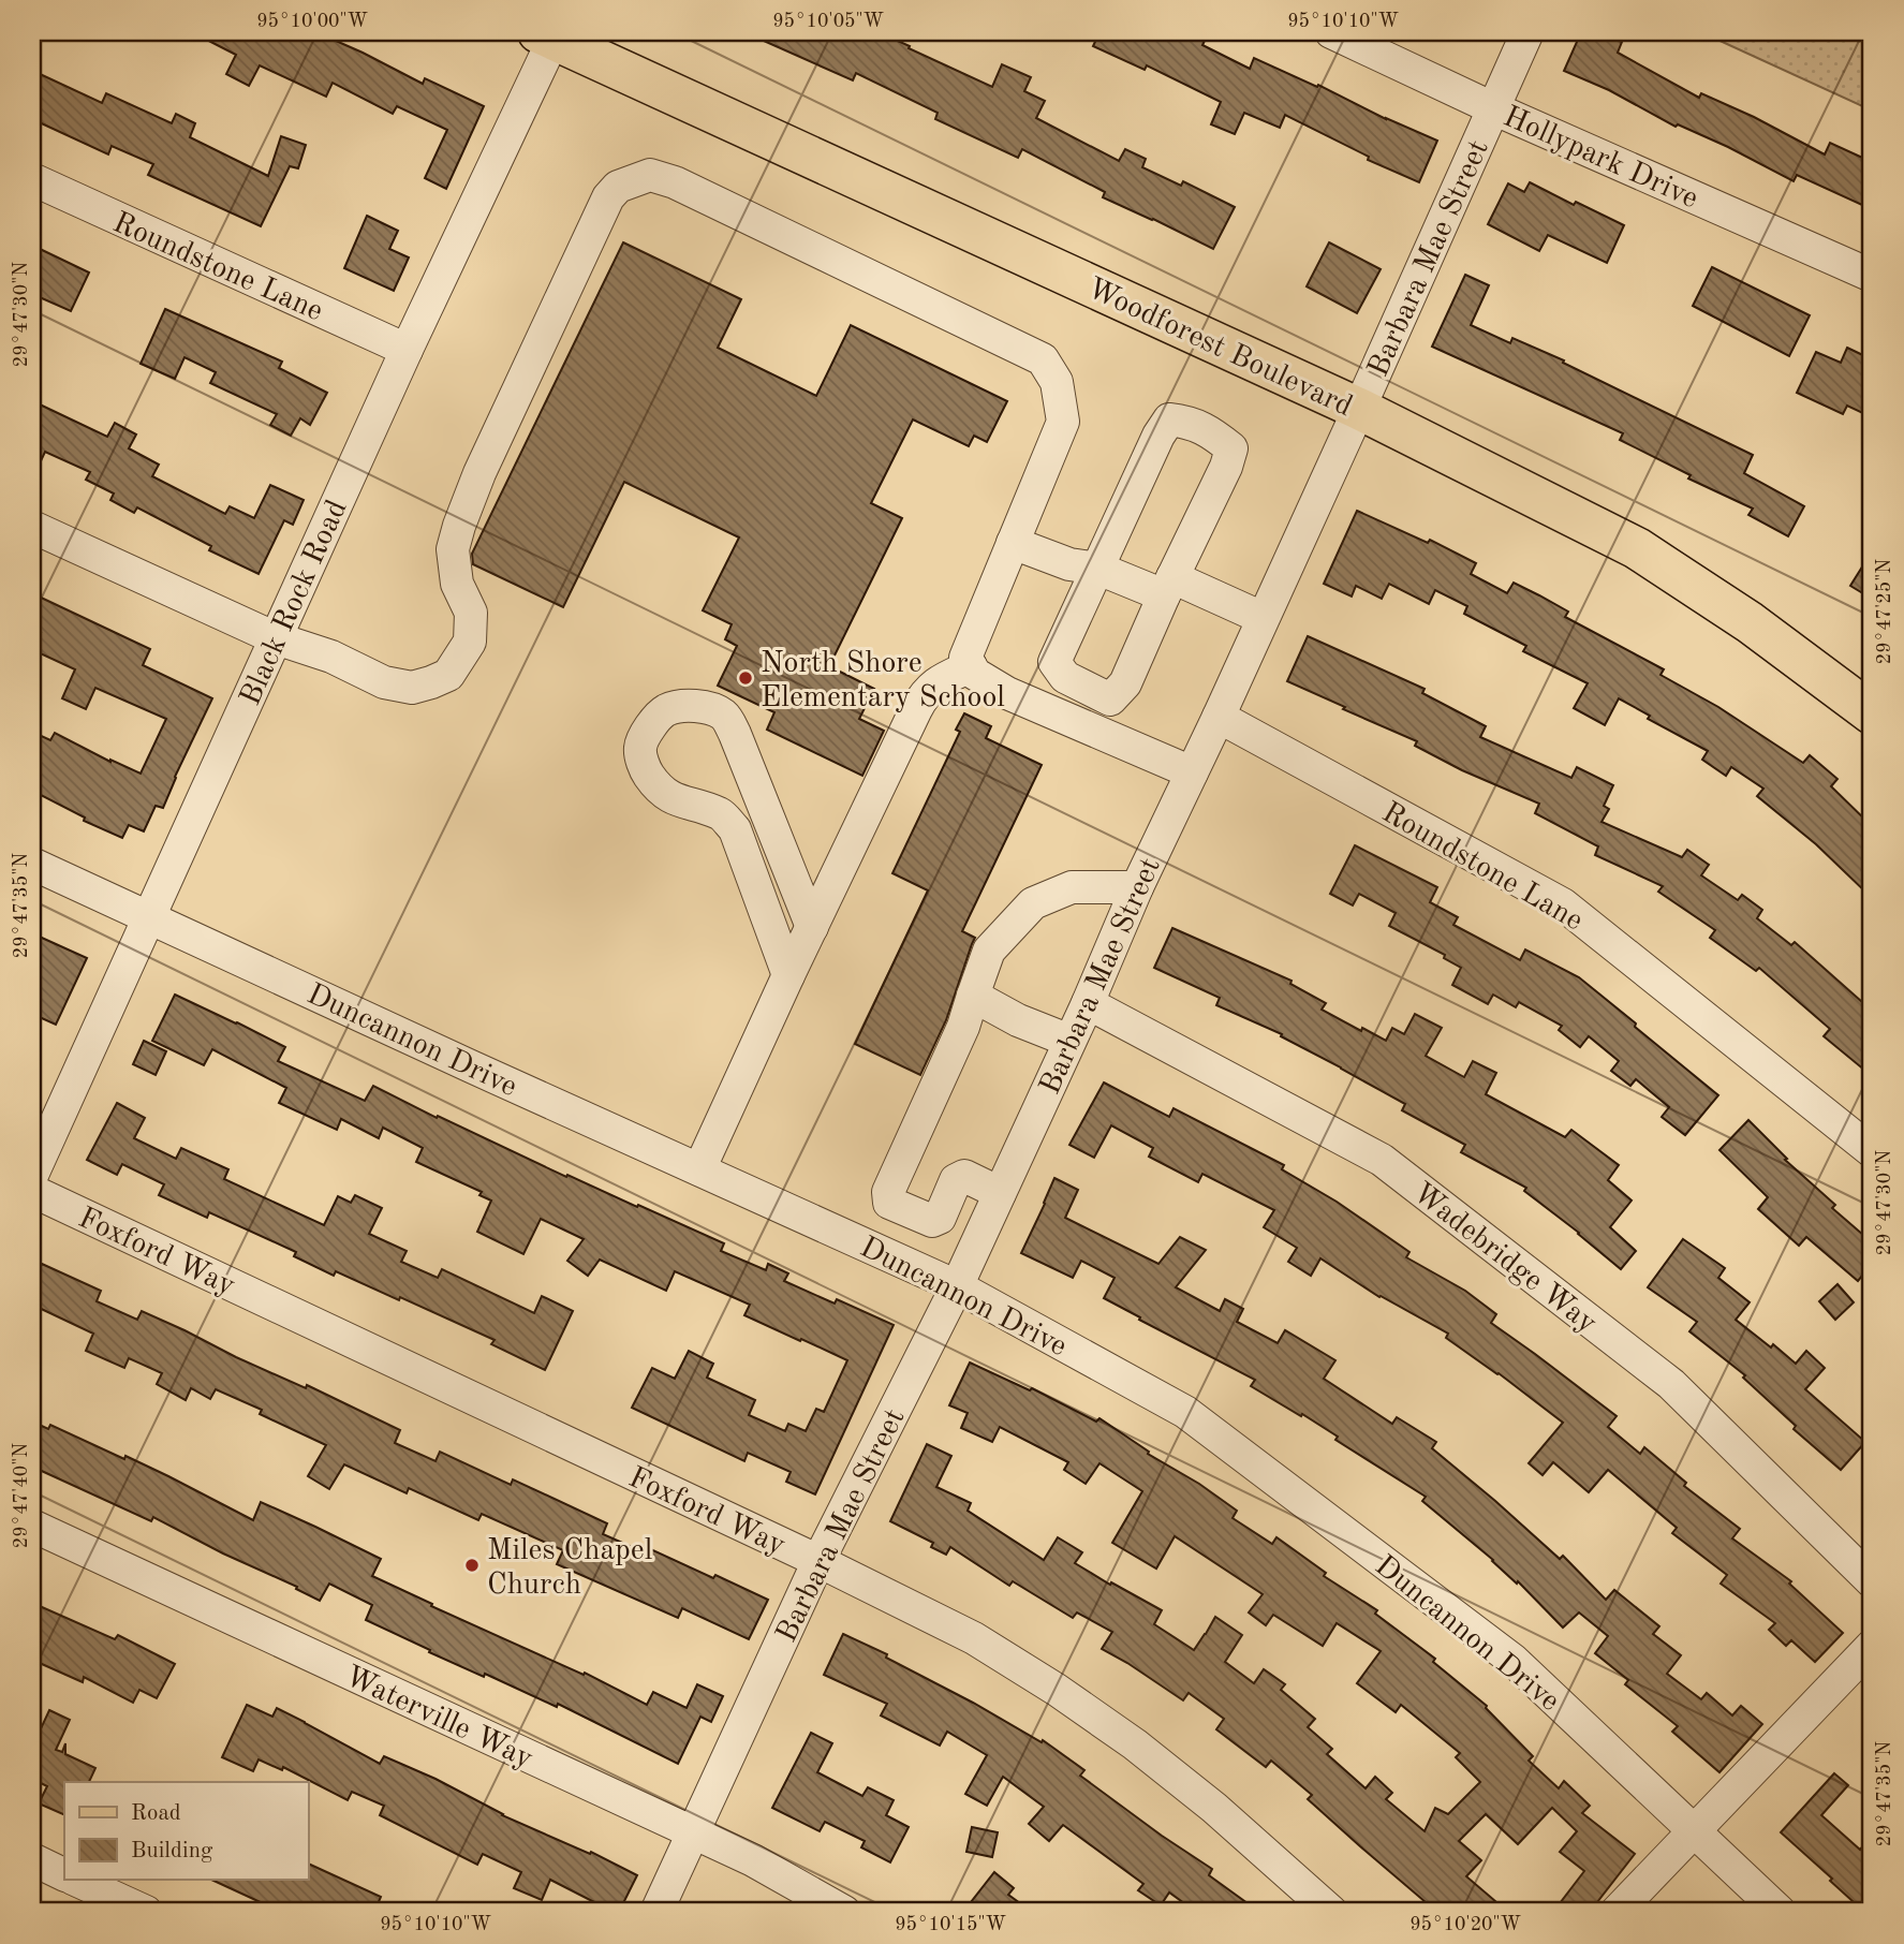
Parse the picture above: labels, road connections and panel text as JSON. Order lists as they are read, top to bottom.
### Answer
{
  "streets": {
    "main road": ["Woodforest Boulevard"],
    "street": [
      "Hollypark Drive",
      "Barbara Mae Street",
      "Roundstone Lane",
      "Black Rock Road",
      "Duncannon Drive",
      "Foxford Way",
      "Wadebridge Way",
      "Waterville Way"
    ]
  },
  "crossings": [
    ["Hollypark Drive", "Barbara Mae Street"],
    ["Barbara Mae Street", "Roundstone Lane"],
    ["Barbara Mae Street", "Woodforest Boulevard"],
    ["Barbara Mae Street", "Duncannon Drive"],
    ["Barbara Mae Street", "Foxford Way"],
    ["Barbara Mae Street", "Wadebridge Way"],
    ["Barbara Mae Street", "Waterville Way"],
    ["Roundstone Lane", "Black Rock Road"],
    ["Woodforest Boulevard", "Black Rock Road"],
    ["Black Rock Road", "Duncannon Drive"]
  ],
  "places": ["North Shore Elementary School", "Miles Chapel Church"],
  "legend": ["Road", "Building"],
  "coordinates": [
    "95°10'00\"W",
    "95°10'05\"W",
    "95°10'10\"W",
    "29°47'30\"N",
    "29°47'25\"N",
    "29°47'35\"N",
    "29°47'40\"N",
    "95°10'15\"W",
    "95°10'20\"W"
  ]
}
